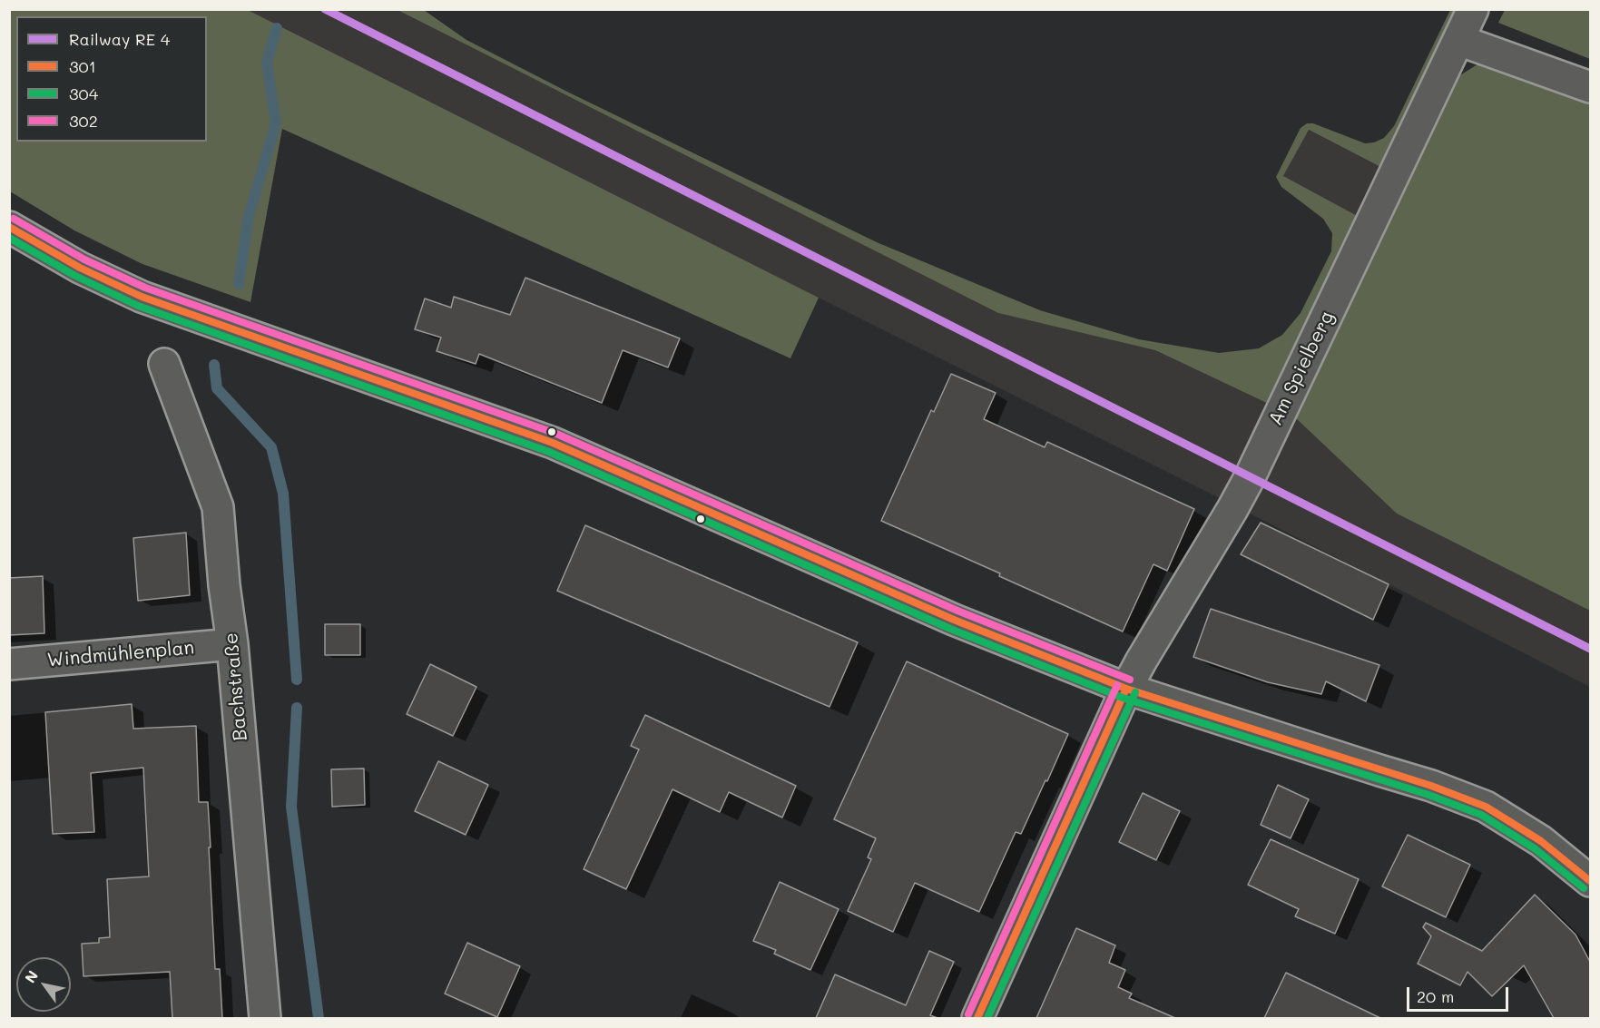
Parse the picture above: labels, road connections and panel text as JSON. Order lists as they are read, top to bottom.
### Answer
{
  "streets": {
    "street": ["Am Spielberg", "Windmühlenplan", "Bachstraße"]
  },
  "crossings": [
    ["Windmühlenplan", "Bachstraße"]
  ],
  "lines": ["transit line 302", "transit line 301", "transit line 304"],
  "legend": [
    "Railway RE 4",
    "301",
    "304",
    "302"
  ],
  "scale_bar": "20 m",
  "north": "top left"
}
